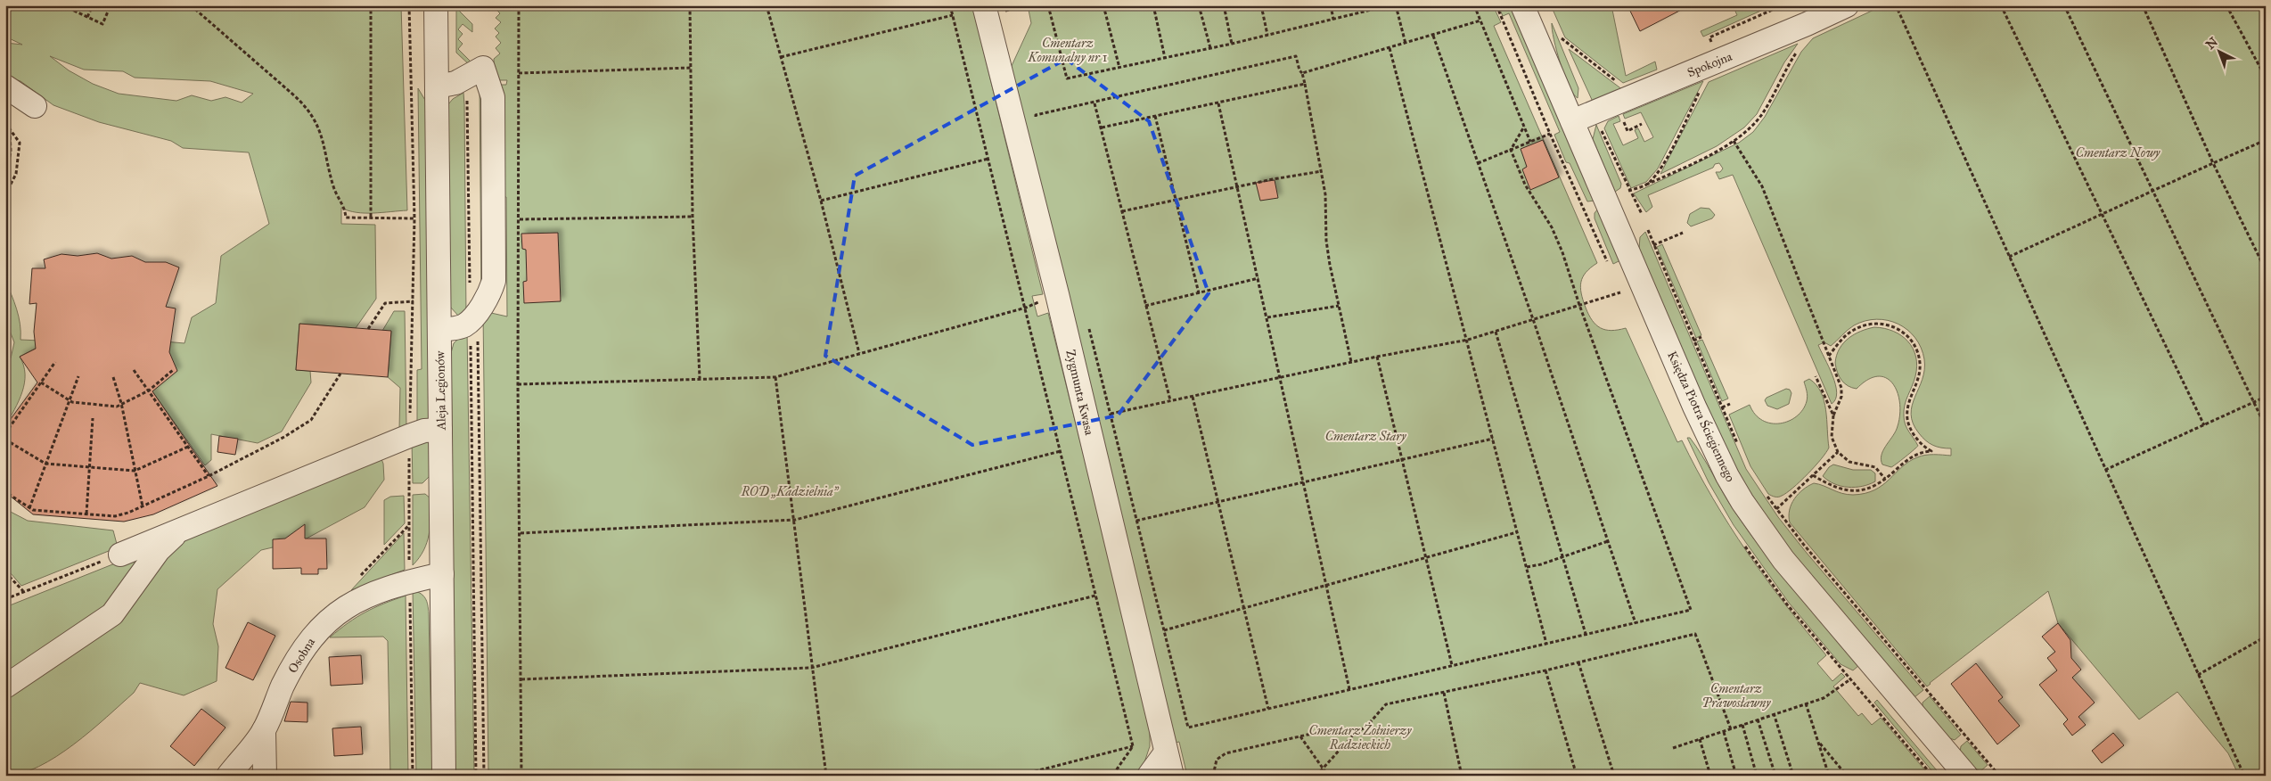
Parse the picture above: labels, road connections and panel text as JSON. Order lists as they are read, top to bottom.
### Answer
{
  "streets": {
    "street": [
      "Spokojna",
      "Aleja Legionów",
      "Zygmunta Kwasa",
      "Księdza Piotra Ściegiennego",
      "Osobna"
    ]
  },
  "crossings": [
    ["Spokojna", "Księdza Piotra Ściegiennego"],
    ["Aleja Legionów", "Osobna"]
  ],
  "parks": [
    "Cmentarz Komunalny nr 1",
    "Cmentarz Nowy",
    "Cmentarz Stary",
    "ROD „Kadzielnia”",
    "Cmentarz Prawosławny",
    "Cmentarz Żołnierzy Radzieckich"
  ],
  "north": "top left"
}
